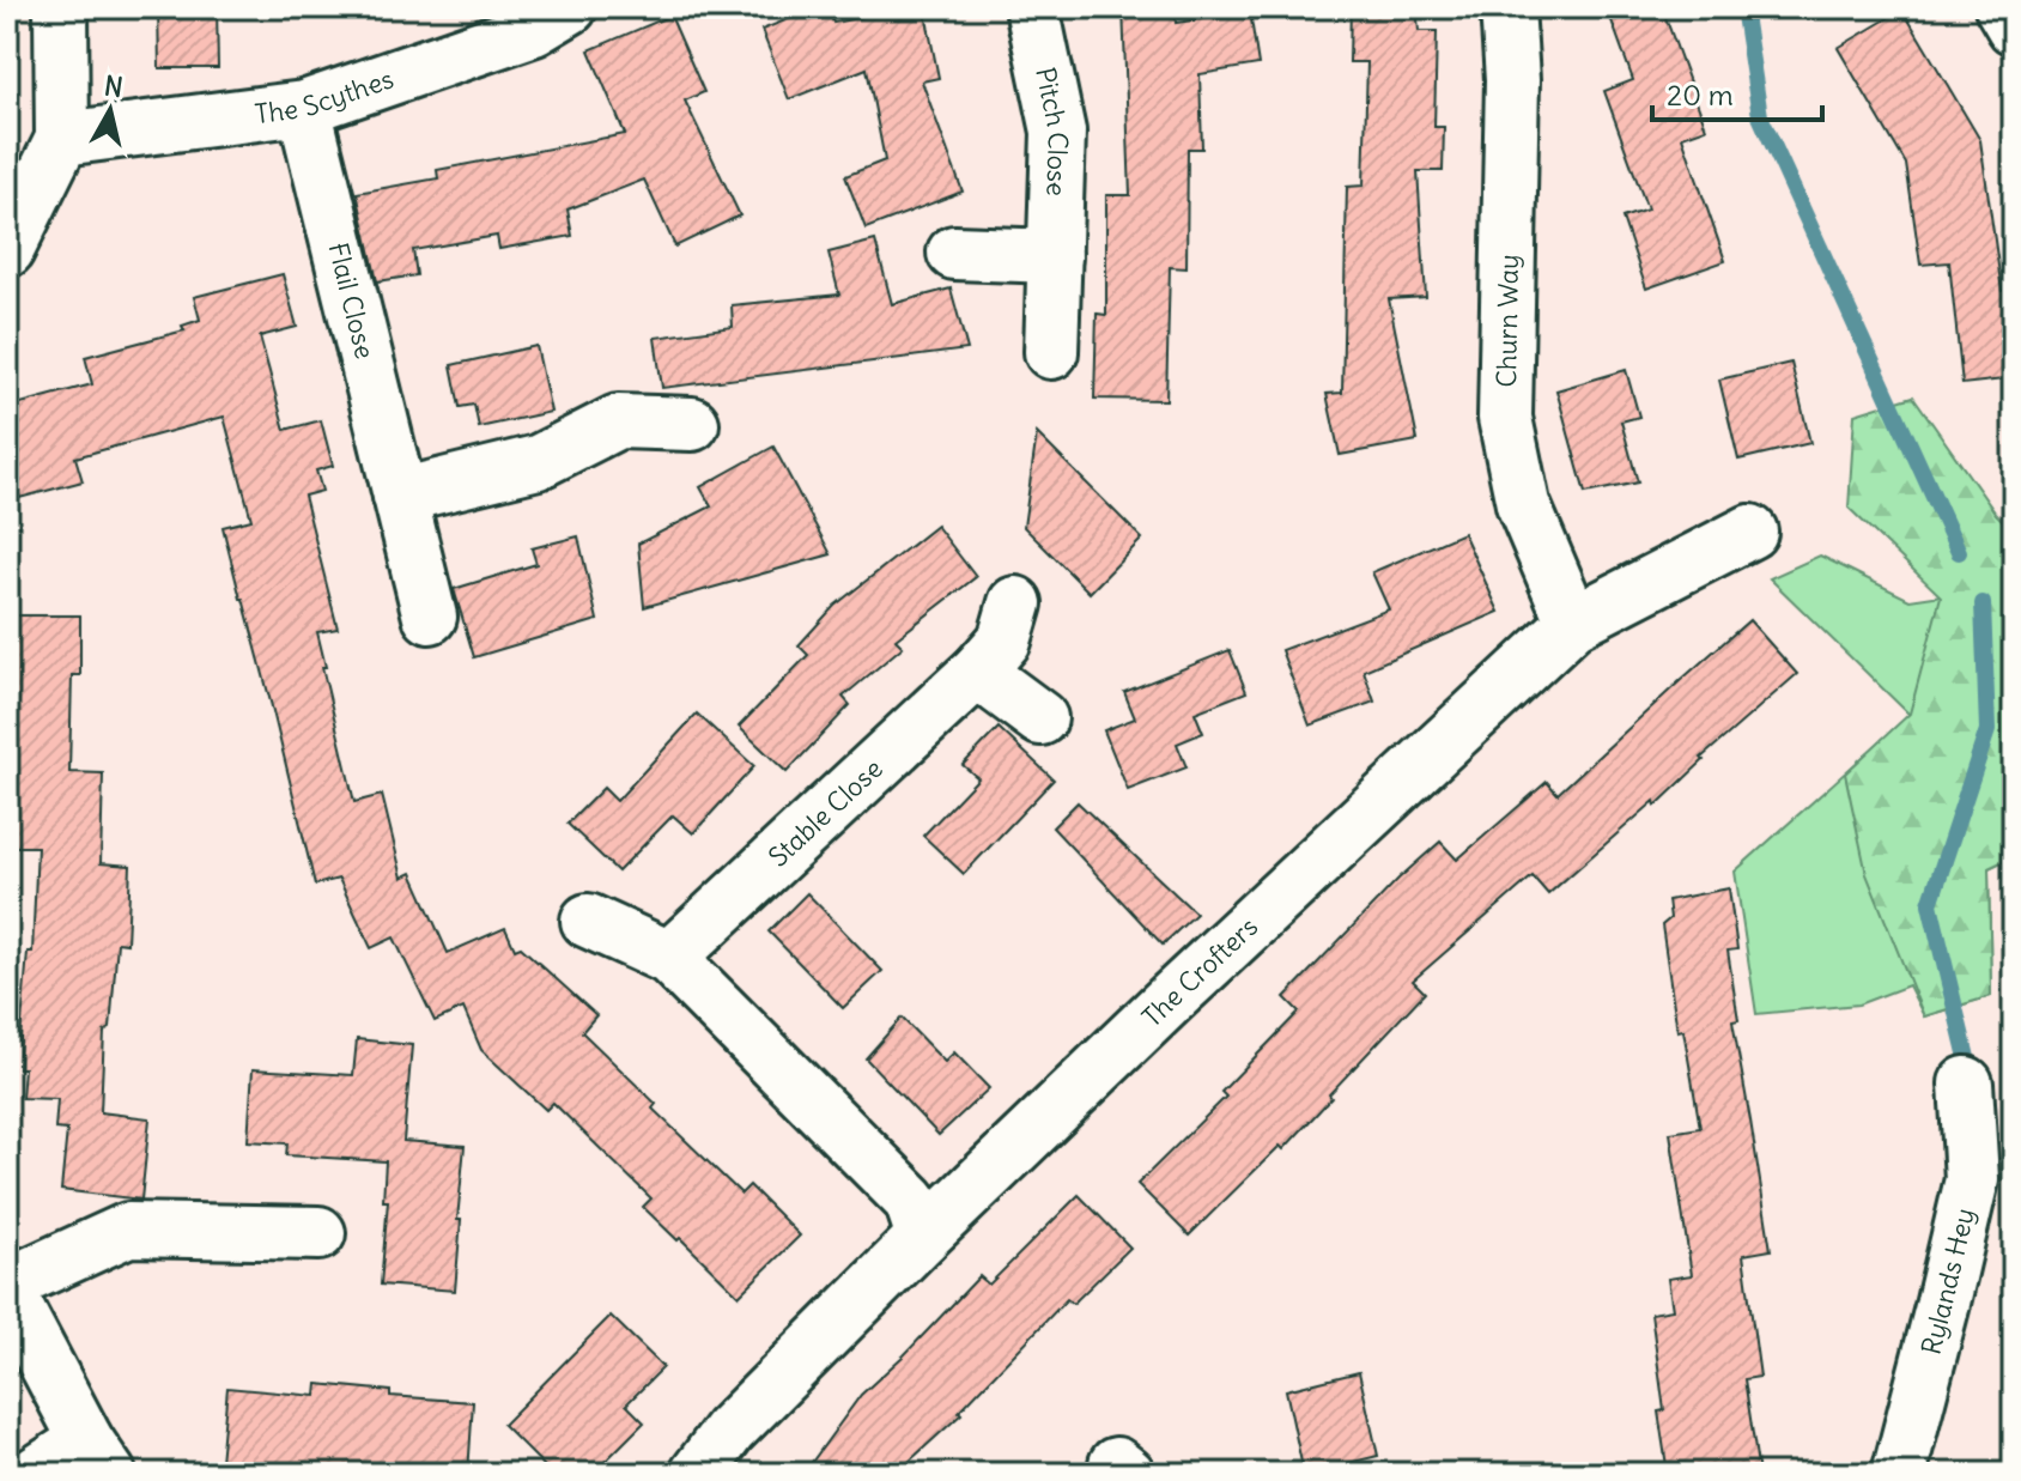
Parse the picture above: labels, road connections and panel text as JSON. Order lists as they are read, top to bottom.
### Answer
{
  "streets": {
    "street": [
      "The Scythes",
      "Pitch Close",
      "Flail Close",
      "Churn Way",
      "Stable Close",
      "The Crofters",
      "Rylands Hey"
    ]
  },
  "crossings": [
    ["The Scythes", "Flail Close"],
    ["Churn Way", "The Crofters"]
  ],
  "scale_bar": "20 m",
  "north": "top"
}
